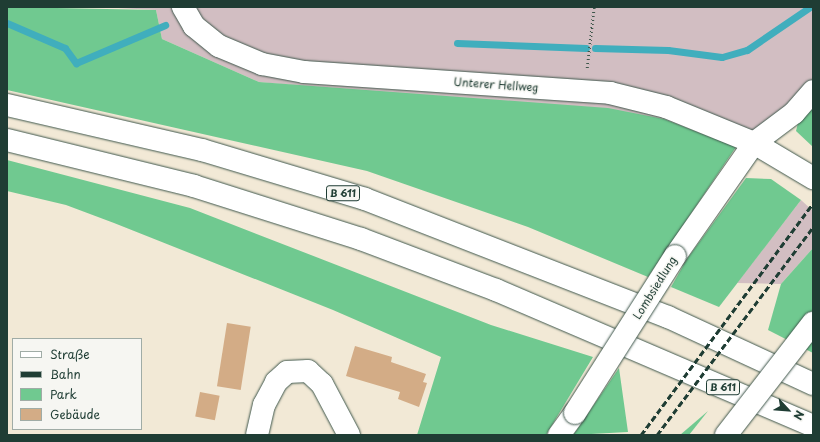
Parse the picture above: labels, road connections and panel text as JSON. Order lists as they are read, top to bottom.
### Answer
{
  "streets": {
    "main road": ["Unterer Hellweg", "B 611", "Lombsiedlung"]
  },
  "crossings": [
    ["Unterer Hellweg", "Lombsiedlung"]
  ],
  "legend": [
    "Straße",
    "Bahn",
    "Park",
    "Gebäude"
  ],
  "north": "bottom right"
}
